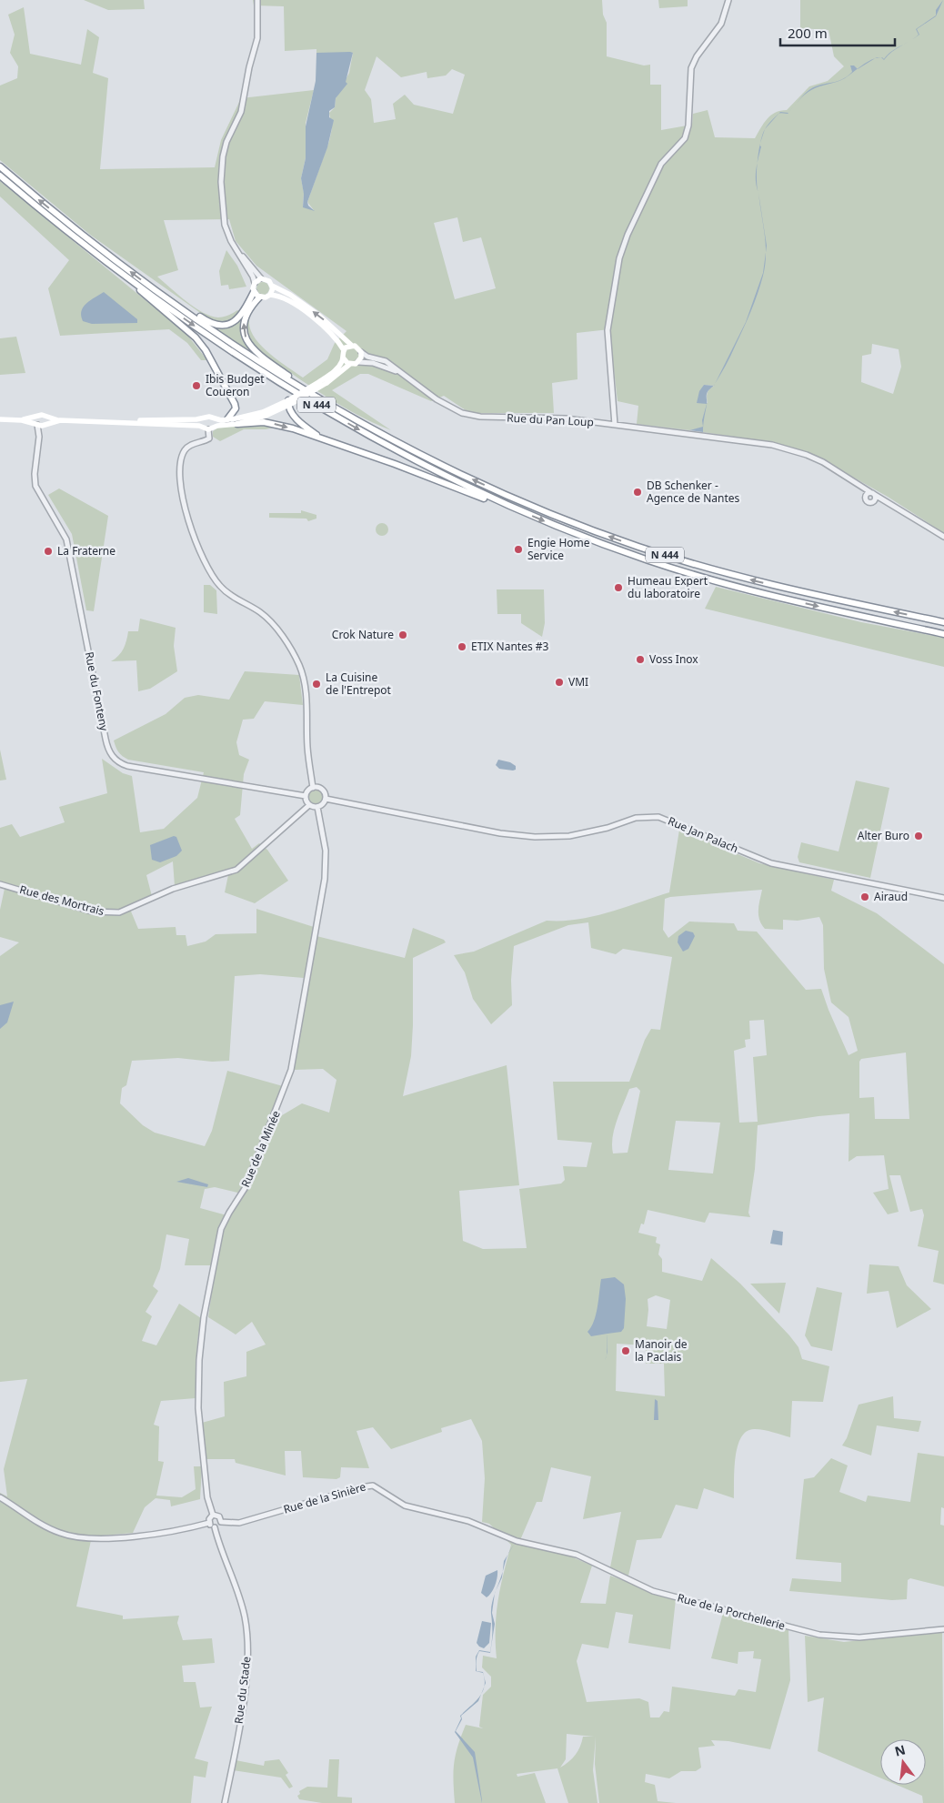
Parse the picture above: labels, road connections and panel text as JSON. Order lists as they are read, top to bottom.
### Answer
{
  "streets": {
    "highway": ["N 444"],
    "street": [
      "Rue du Pan Loup",
      "Rue du Fonteny",
      "Rue Jan Palach",
      "Rue des Mortrais",
      "Rue de la Minée",
      "Rue de la Sinière",
      "Rue de la Porchellerie",
      "Rue du Stade"
    ]
  },
  "crossings": [
    ["Rue du Fonteny", "Rue Jan Palach"],
    ["Rue du Fonteny", "Rue des Mortrais"],
    ["Rue du Fonteny", "Rue de la Minée"],
    ["Rue Jan Palach", "Rue des Mortrais"],
    ["Rue Jan Palach", "Rue de la Minée"],
    ["Rue des Mortrais", "Rue de la Minée"],
    ["Rue de la Minée", "Rue de la Sinière"],
    ["Rue de la Minée", "Rue du Stade"],
    ["Rue de la Sinière", "Rue de la Porchellerie"],
    ["Rue de la Sinière", "Rue du Stade"]
  ],
  "places": [
    "Ibis Budget Coueron",
    "DB Schenker - Agence de Nantes",
    "Engie Home Service",
    "La Fraterne",
    "Humeau Expert du laboratoire",
    "Crok Nature",
    "ETIX Nantes #3",
    "Voss Inox",
    "VMI",
    "La Cuisine de l'Entrepot",
    "Alter Buro",
    "Airaud",
    "Manoir de la Paclais"
  ],
  "scale_bar": "200 m",
  "north": "top"
}
